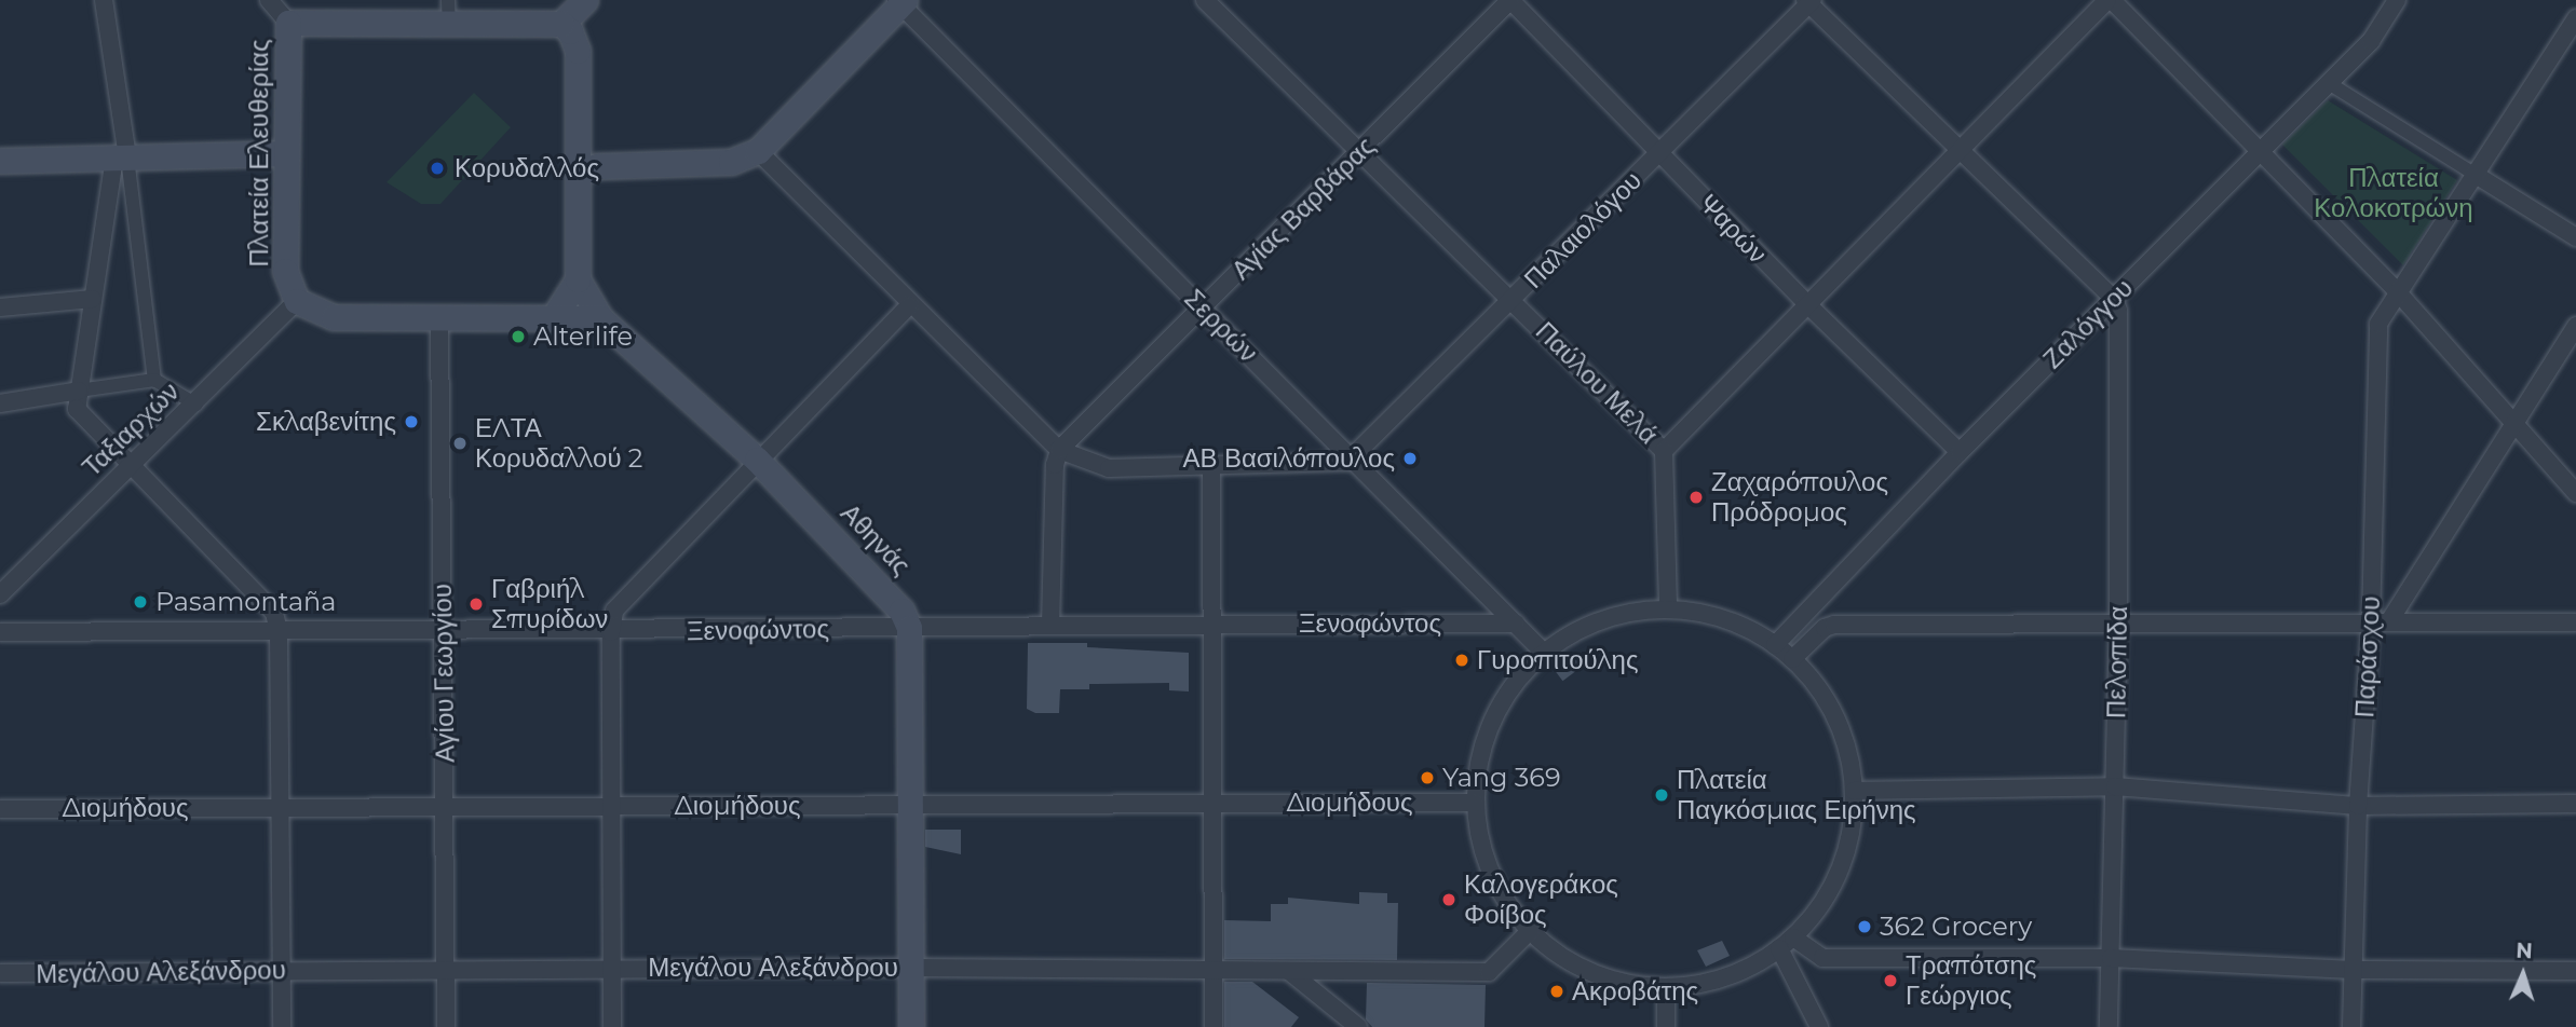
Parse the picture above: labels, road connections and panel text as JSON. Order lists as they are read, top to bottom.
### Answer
{
  "streets": {
    "main road": ["Πλατεία Ελευθερίας", "Αθηνάς"],
    "street": [
      "Αγίας Βαρβάρας",
      "Ψαρών",
      "Παλαιολόγου",
      "Ζαλόγγου",
      "Σερρών",
      "Παύλου Μελά",
      "Ταξιαρχών",
      "Ξενοφώντος",
      "Παράσχου",
      "Πελοπίδα",
      "Αγίου Γεωργίου",
      "Διομήδους",
      "Μεγάλου Αλεξάνδρου"
    ]
  },
  "crossings": [
    ["Πλατεία Ελευθερίας", "Ταξιαρχών"],
    ["Αγίας Βαρβάρας", "Ψαρών"],
    ["Αγίας Βαρβάρας", "Σερρών"],
    ["Αγίας Βαρβάρας", "Παύλου Μελά"],
    ["Ψαρών", "Παλαιολόγου"],
    ["Ψαρών", "Ζαλόγγου"],
    ["Παλαιολόγου", "Σερρών"],
    ["Παλαιολόγου", "Παύλου Μελά"],
    ["Ζαλόγγου", "Πελοπίδα"],
    ["Σερρών", "Ξενοφώντος"],
    ["Αθηνάς", "Ξενοφώντος"],
    ["Αθηνάς", "Διομήδους"],
    ["Αθηνάς", "Μεγάλου Αλεξάνδρου"],
    ["Ξενοφώντος", "Αγίου Γεωργίου"],
    ["Αγίου Γεωργίου", "Διομήδους"],
    ["Αγίου Γεωργίου", "Μεγάλου Αλεξάνδρου"]
  ],
  "parks": ["Πλατεία Κολοκοτρώνη"],
  "places": [
    "Κορυδαλλός",
    "Alterlife",
    "Σκλαβενίτης",
    "ΕΛΤΑ Κορυδαλλού 2",
    "ΑΒ Βασιλόπουλος",
    "Ζαχαρόπουλος Πρόδρομος",
    "Pasamontaña",
    "Γαβριήλ Σπυρίδων",
    "Γυροπιτούλης",
    "Yang 369",
    "Πλατεία Παγκόσμιας Ειρήνης",
    "Καλογεράκος Φοίβος",
    "362 Grocery",
    "Τραπότσης Γεώργιος",
    "Ακροβάτης"
  ],
  "north": "top"
}
